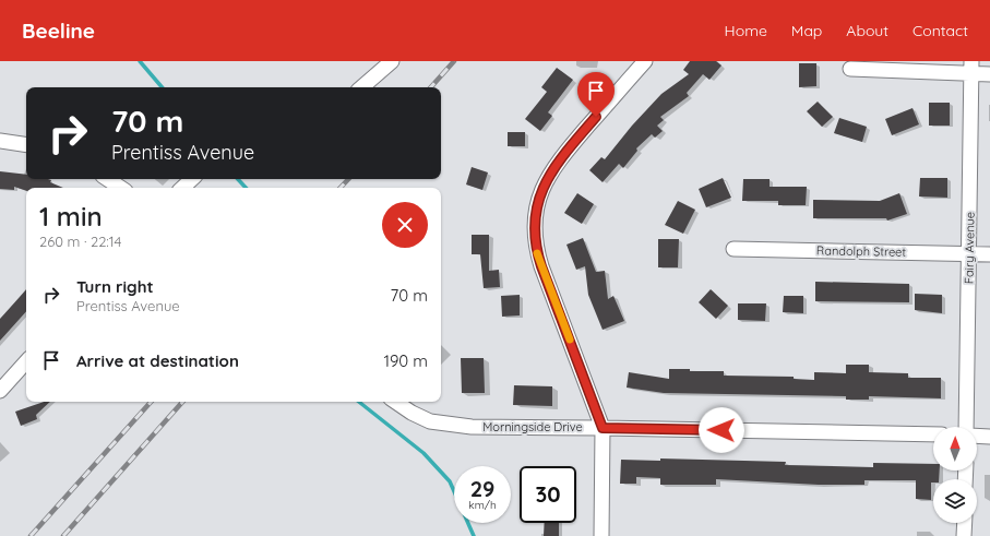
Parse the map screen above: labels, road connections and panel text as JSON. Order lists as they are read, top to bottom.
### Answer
{
  "streets": {
    "street": ["Fairy Avenue", "Randolph Street", "Morningside Drive"]
  },
  "crossings": [
    ["Fairy Avenue", "Randolph Street"]
  ],
  "north": "top",
  "page": {
    "header": "Beeline",
    "nav": [
      "Home",
      "Map",
      "About",
      "Contact"
    ],
    "turn": ["70 m", "Prentiss Avenue"],
    "heading": ["1 min", "260 m · 22:14"],
    "list": [
      {
        "name": "Turn right",
        "note": "Prentiss Avenue",
        "value": "70 m"
      },
      {
        "name": "Arrive at destination",
        "value": "190 m"
      }
    ],
    "speed": "29 km/h",
    "limit": "30"
  }
}
